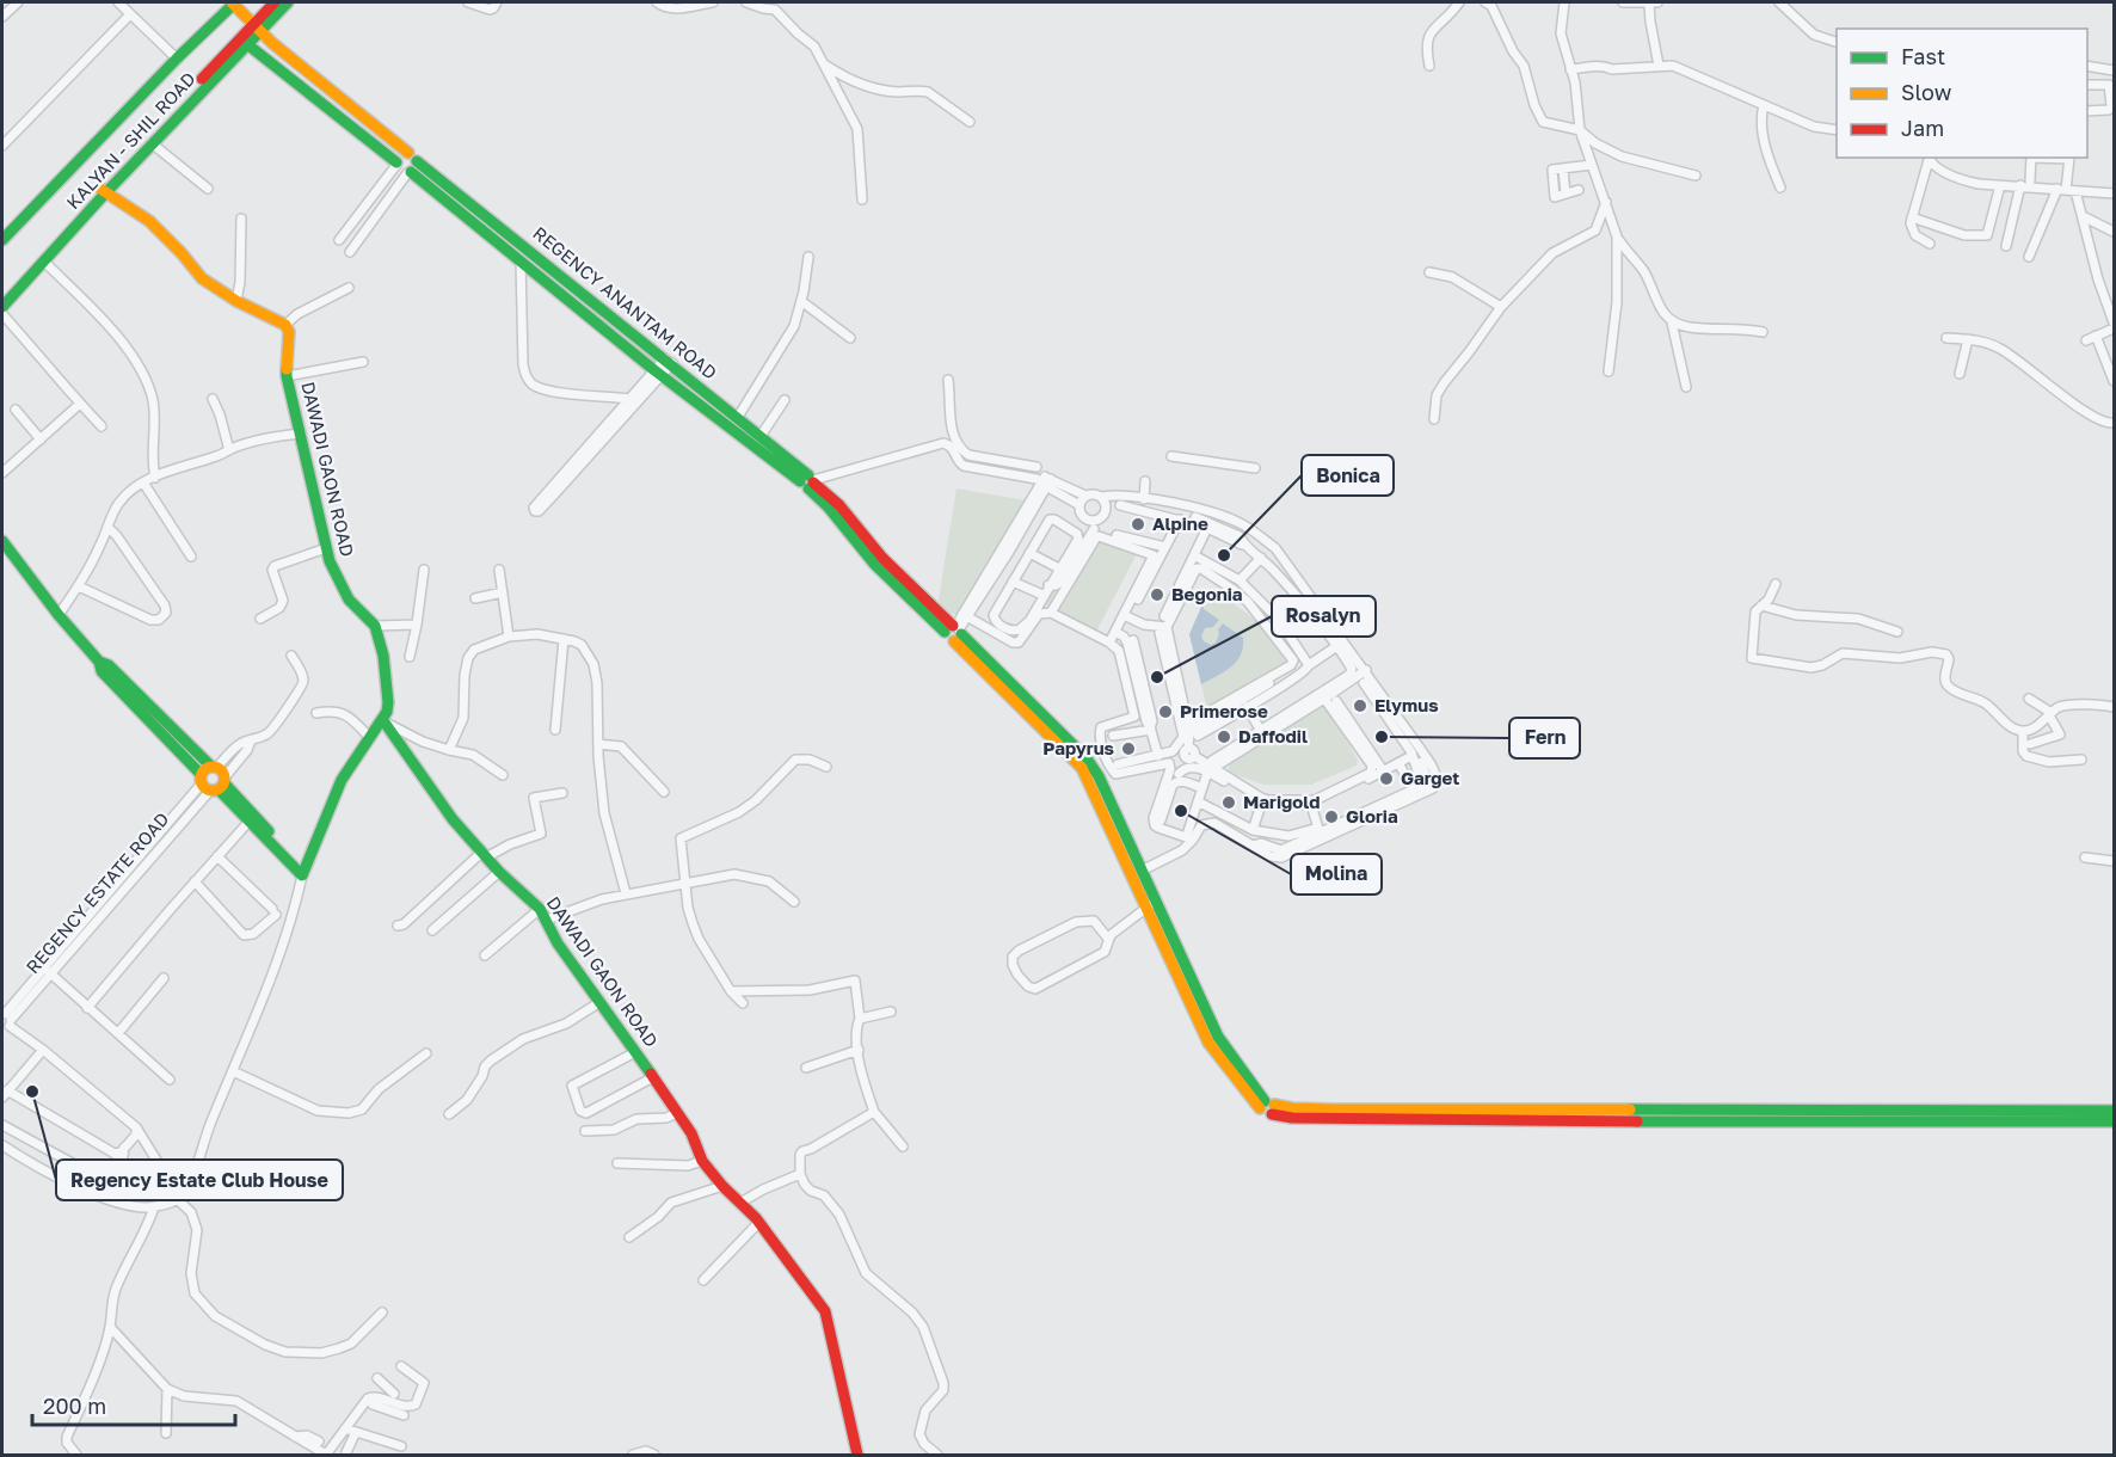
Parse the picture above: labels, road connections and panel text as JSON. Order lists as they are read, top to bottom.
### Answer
{
  "streets": {
    "street": [
      "KALYAN - SHIL ROAD",
      "REGENCY ANANTAM ROAD",
      "DAWADI GAON ROAD",
      "REGENCY ESTATE ROAD"
    ]
  },
  "places": [
    "Alpine",
    "Bonica",
    "Begonia",
    "Rosalyn",
    "Elymus",
    "Primerose",
    "Daffodil",
    "Fern",
    "Papyrus",
    "Garget",
    "Marigold",
    "Molina",
    "Gloria",
    "Regency Estate Club House"
  ],
  "legend": ["Fast", "Slow", "Jam"],
  "scale_bar": "200 m"
}
